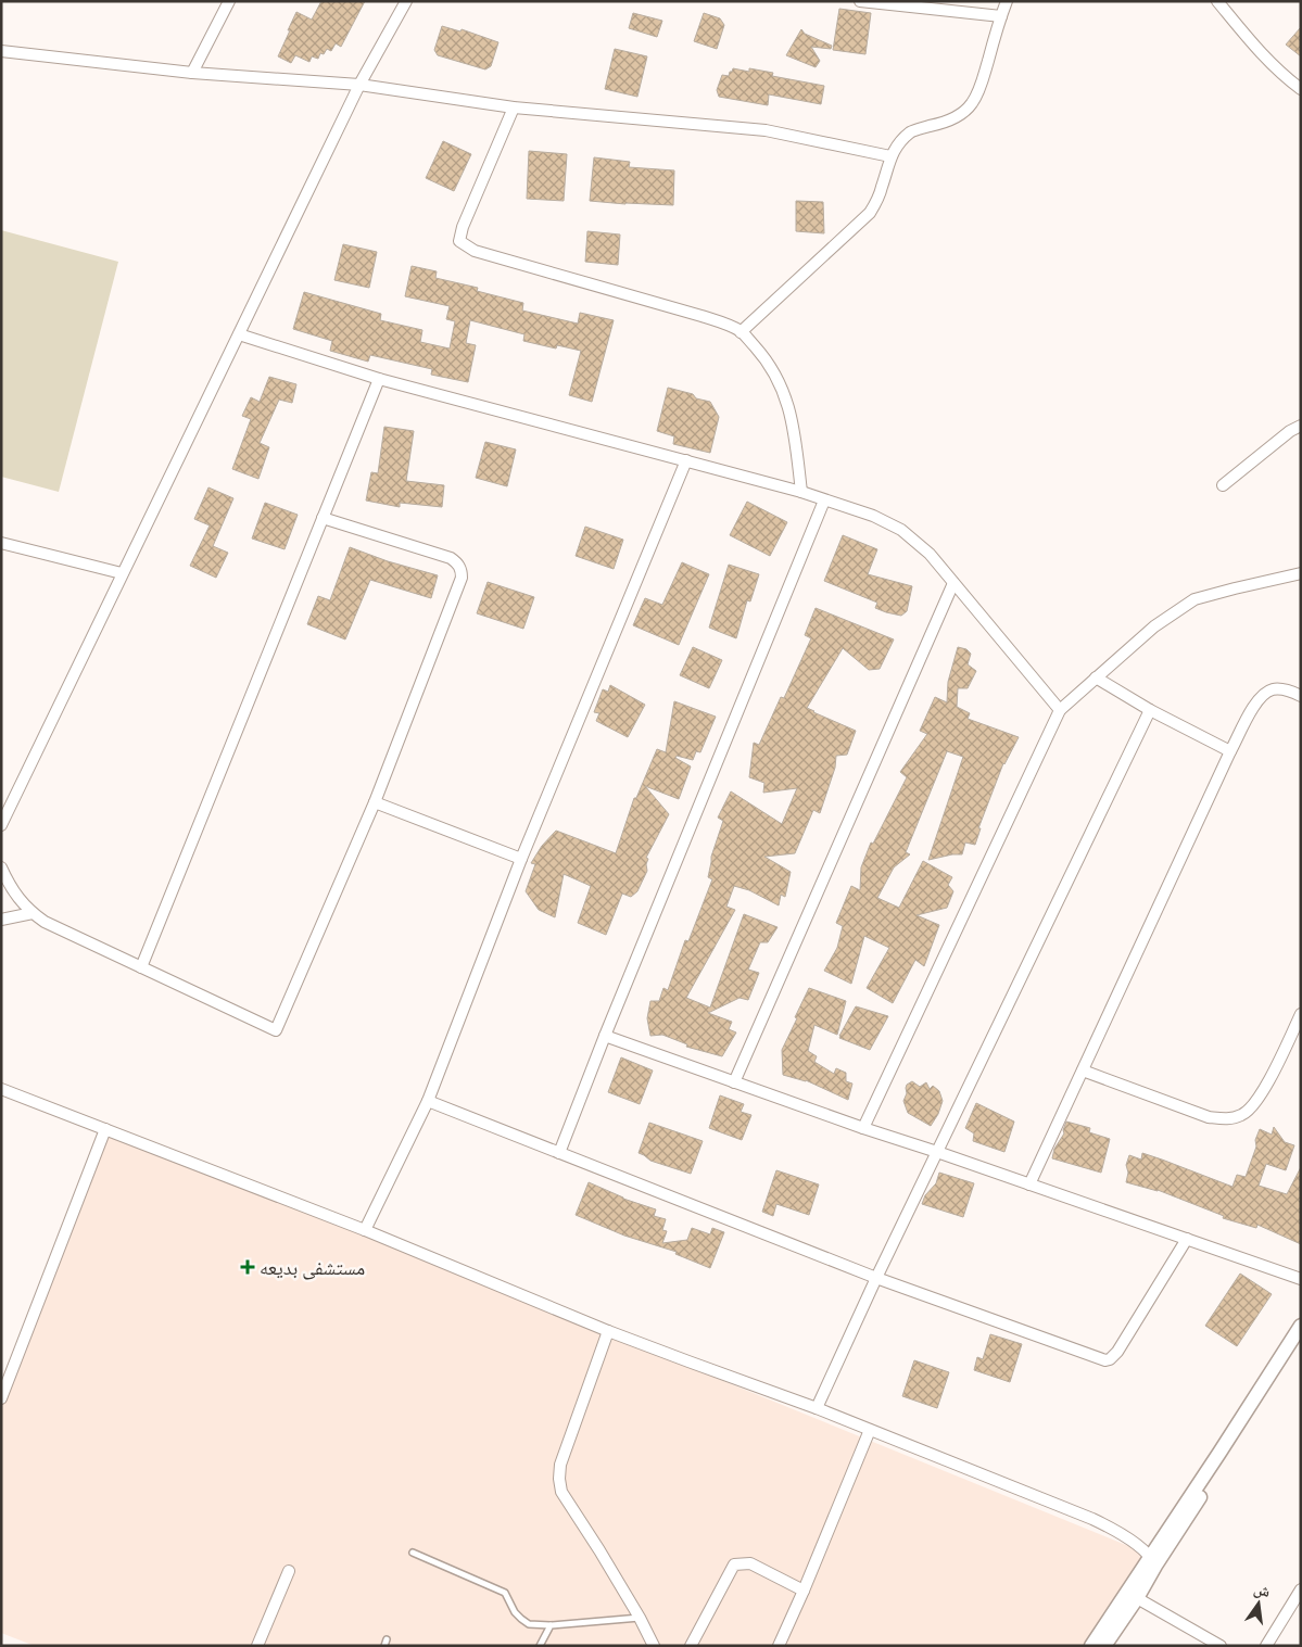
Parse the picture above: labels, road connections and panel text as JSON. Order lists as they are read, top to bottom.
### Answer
{
  "places": {
    "health": ["مستشفى بديعه"]
  },
  "north": "top"
}
